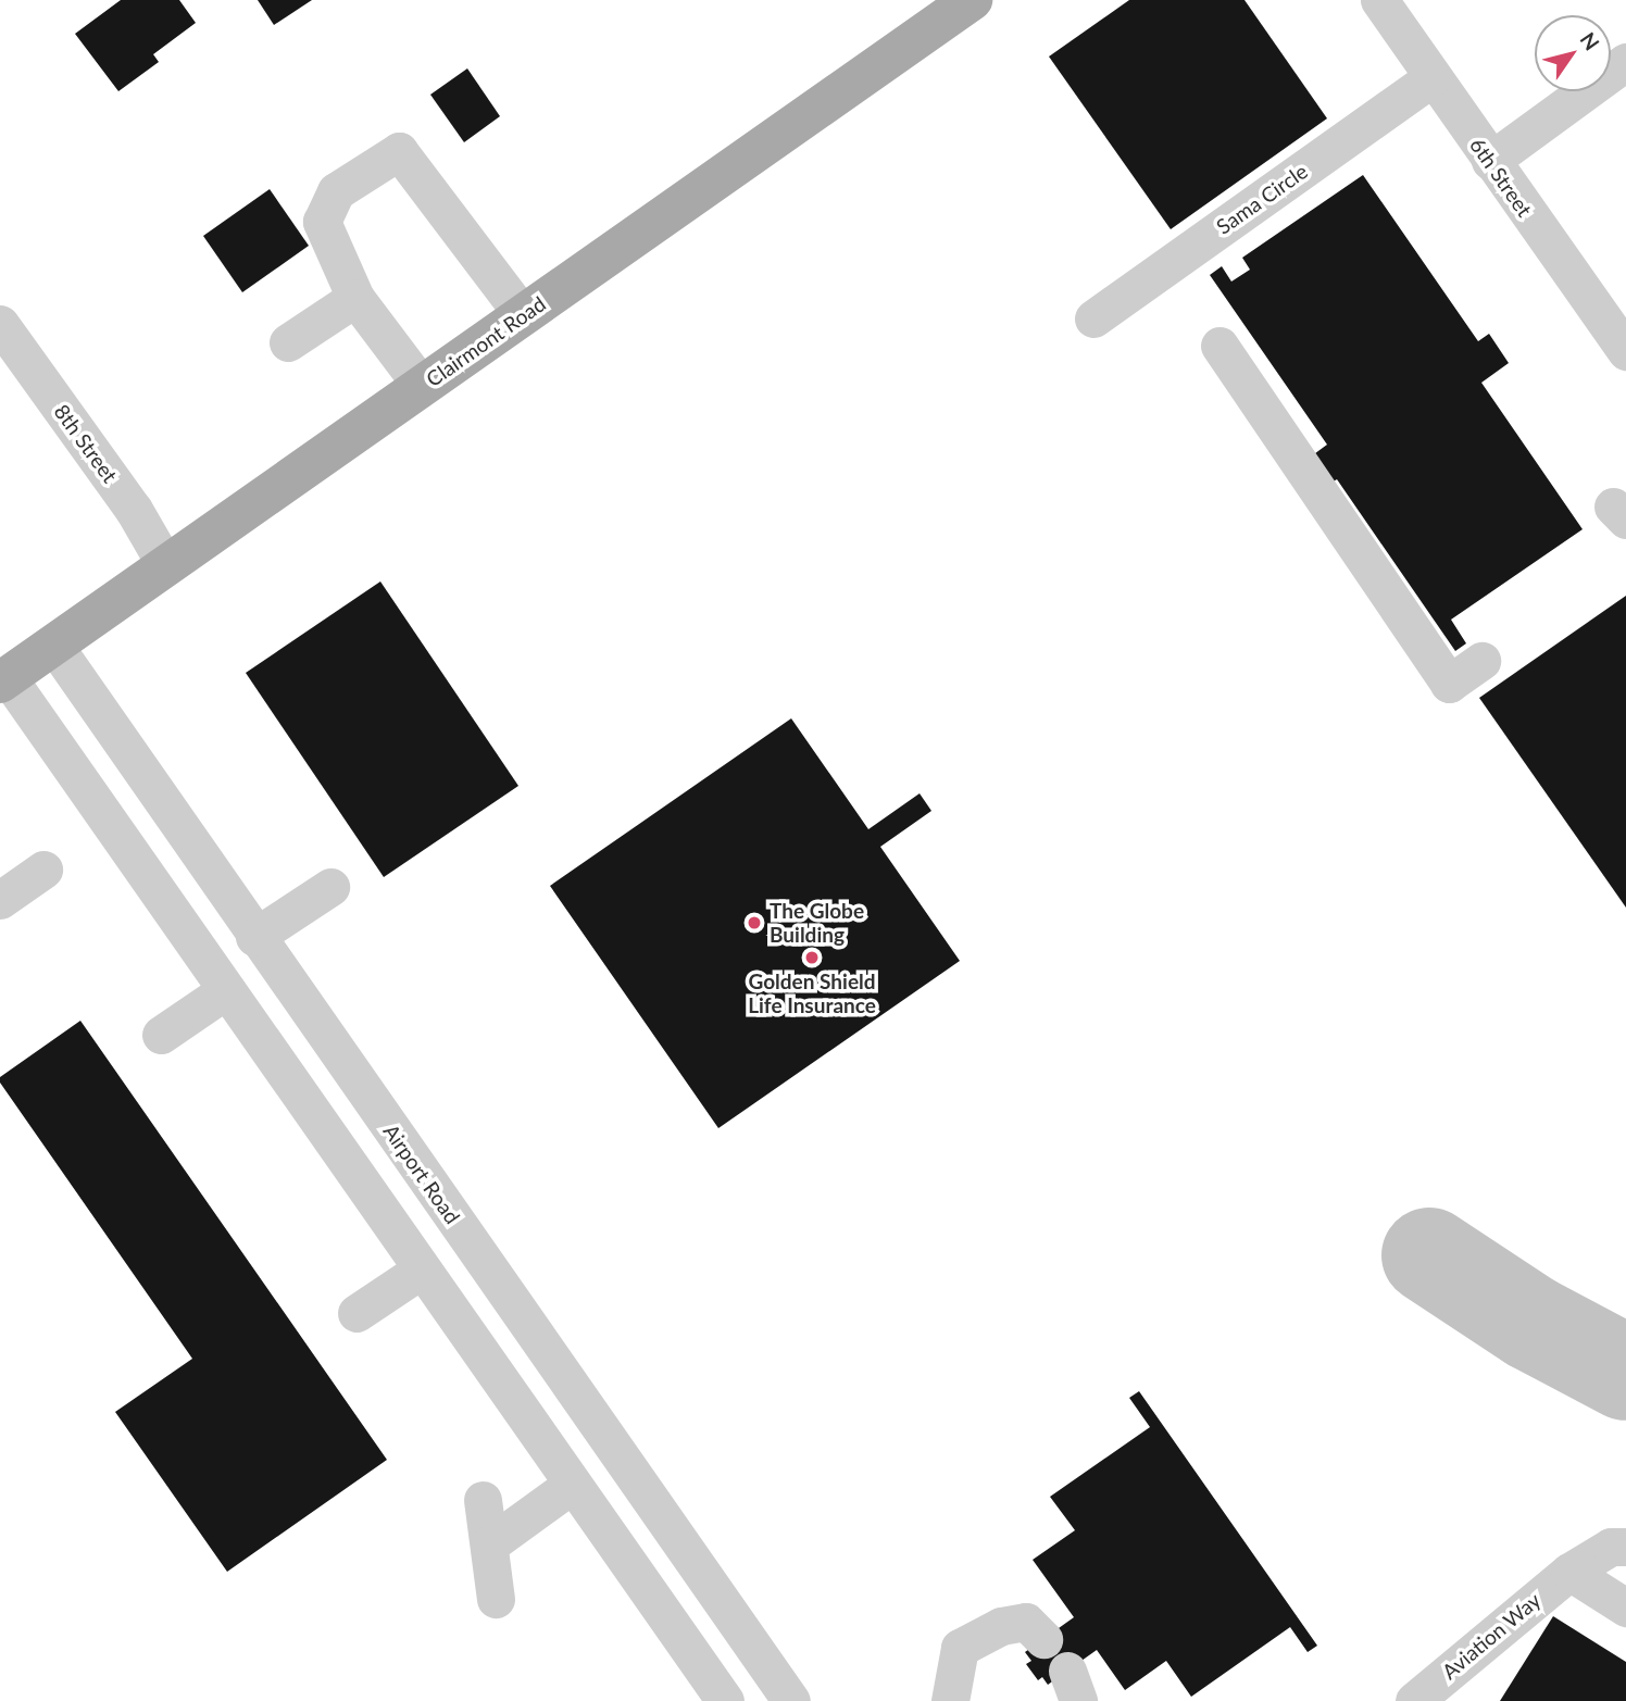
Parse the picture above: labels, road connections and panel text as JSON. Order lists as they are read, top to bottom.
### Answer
{
  "streets": {
    "main road": ["Clairmont Road"],
    "street": [
      "6th Street",
      "Sama Circle",
      "8th Street",
      "Airport Road",
      "Aviation Way"
    ]
  },
  "crossings": [
    ["6th Street", "Sama Circle"],
    ["Clairmont Road", "8th Street"],
    ["Clairmont Road", "Airport Road"]
  ],
  "places": ["The Globe Building", "Golden Shield Life Insurance"],
  "north": "top right"
}
